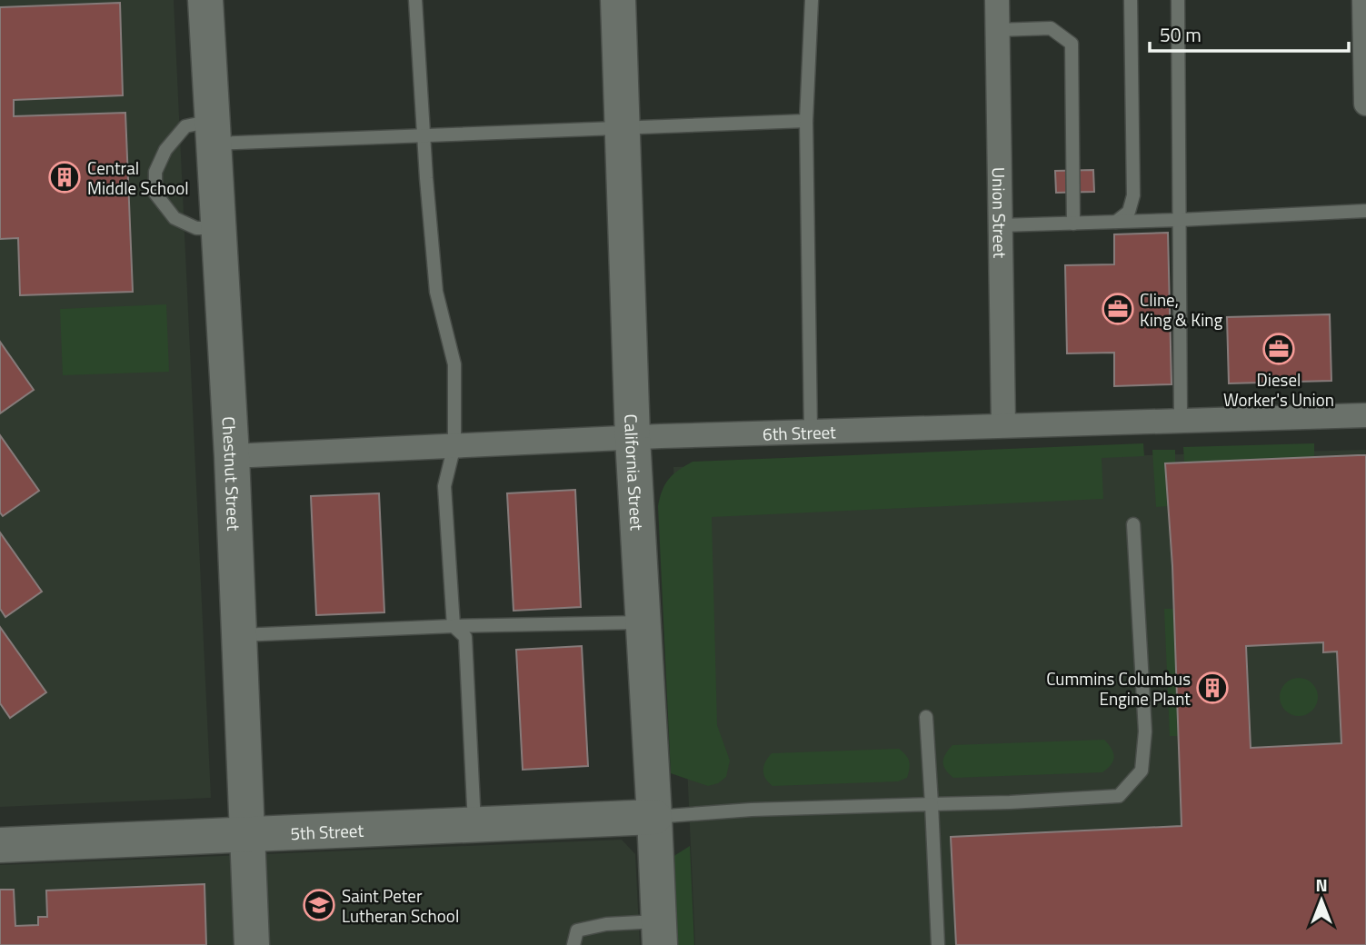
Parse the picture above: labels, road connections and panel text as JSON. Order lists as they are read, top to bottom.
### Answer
{
  "streets": {
    "street": [
      "Union Street",
      "6th Street",
      "Chestnut Street",
      "California Street",
      "5th Street"
    ]
  },
  "crossings": [
    ["Union Street", "6th Street"],
    ["6th Street", "Chestnut Street"],
    ["6th Street", "California Street"],
    ["Chestnut Street", "5th Street"],
    ["California Street", "5th Street"]
  ],
  "places": {
    "building": ["Central Middle School", "Cummins Columbus Engine Plant"],
    "office": ["Cline, King & King", "Diesel Worker's Union"],
    "school or university": ["Saint Peter Lutheran School"]
  },
  "scale_bar": "50 m",
  "north": "top"
}
